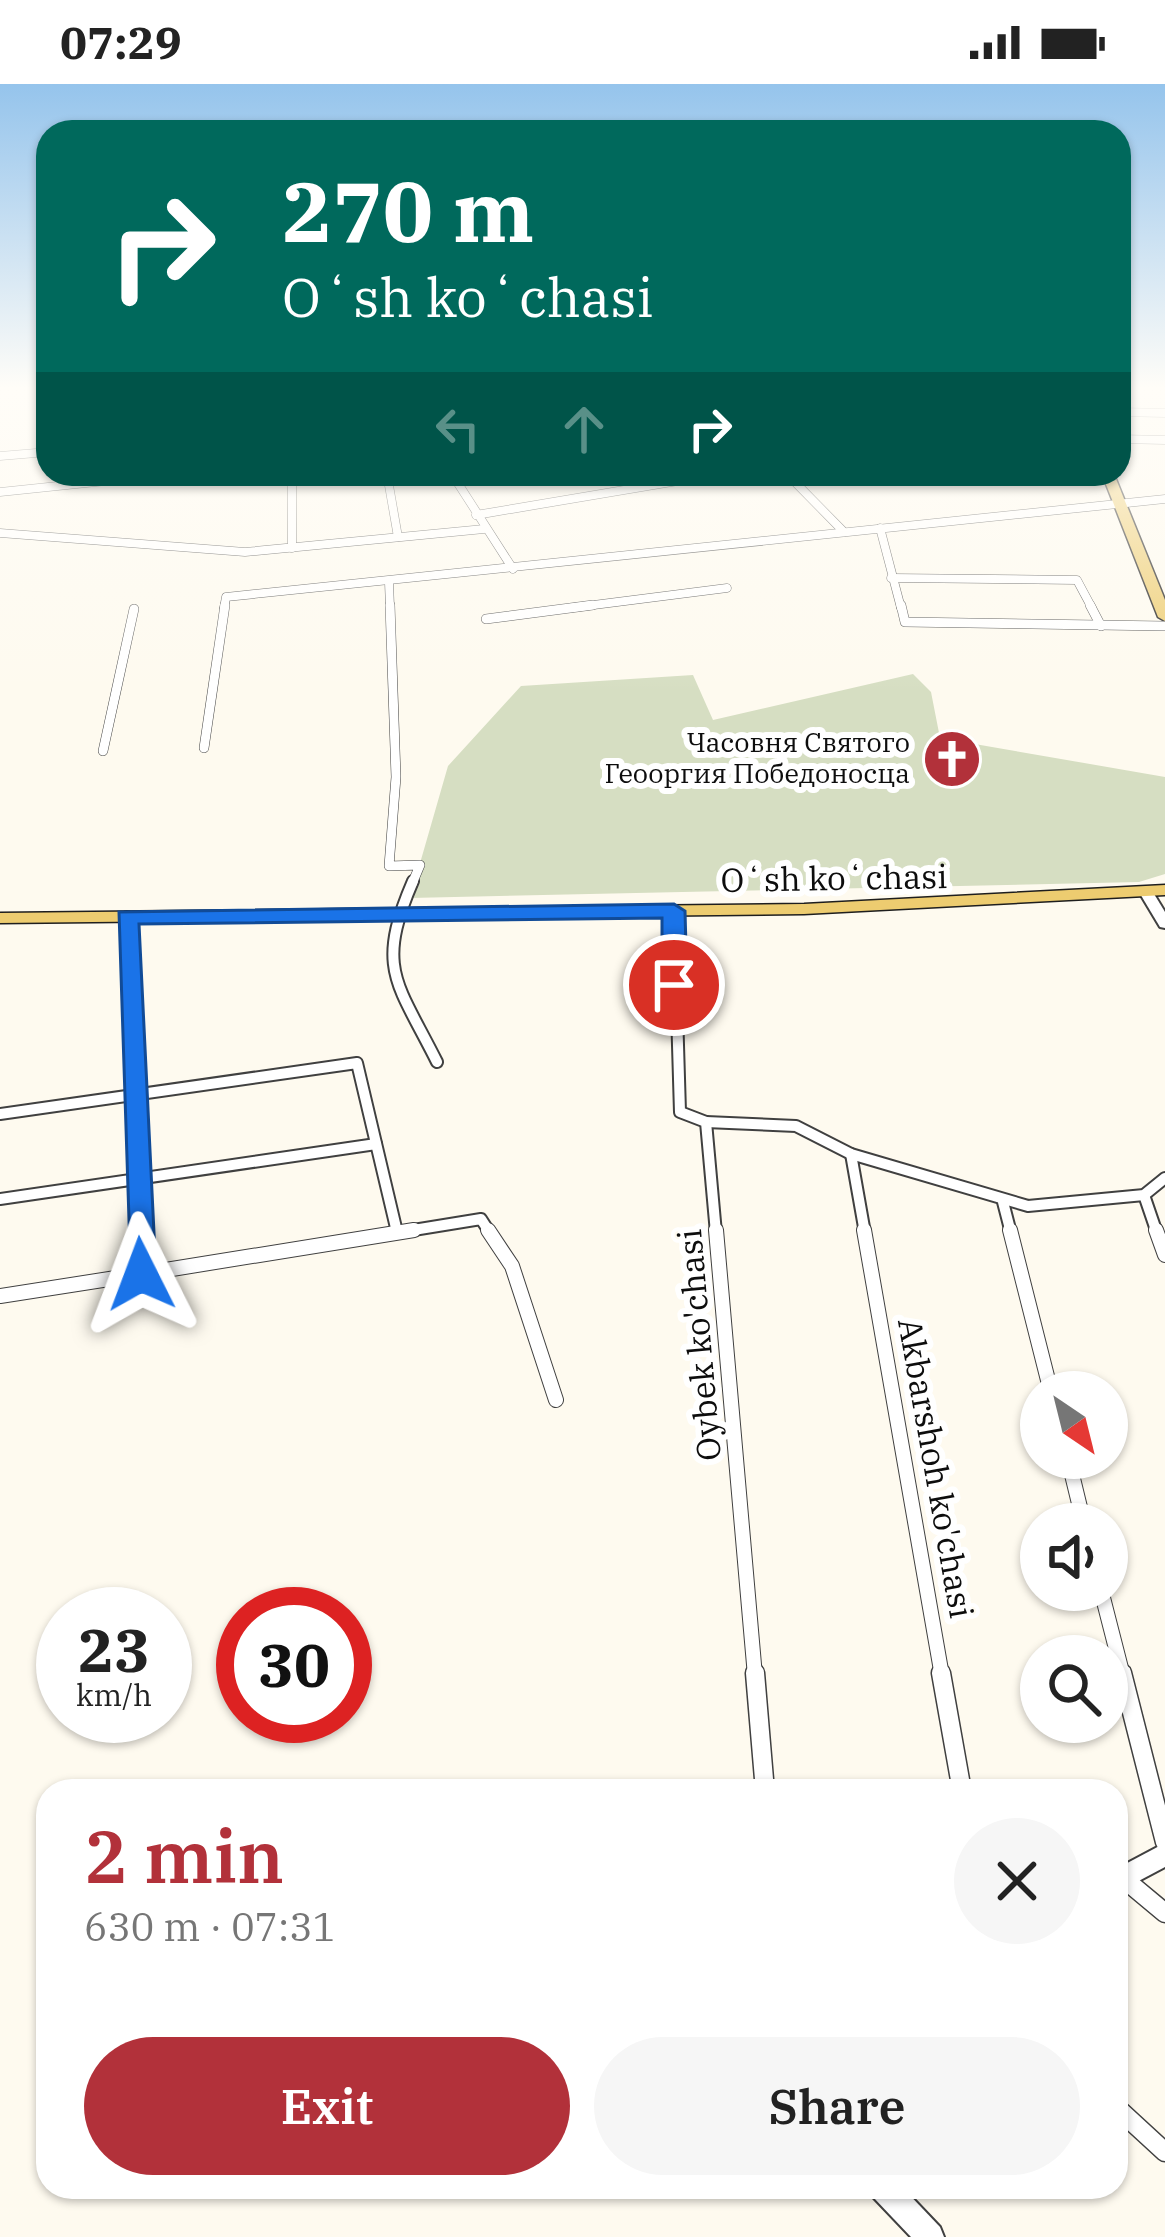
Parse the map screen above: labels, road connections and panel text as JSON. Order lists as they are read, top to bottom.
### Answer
{
  "streets": {
    "main road": ["Oʻsh koʻchasi"],
    "street": ["Oybek ko'chasi", "Akbarshoh ko'chasi"]
  },
  "crossings": [
    ["Oʻsh koʻchasi", "Oybek ko'chasi"]
  ],
  "places": {
    "church": ["Часовня Святого Геооргия Победоносца"]
  },
  "north": "bottom right",
  "page": {
    "status": "07:29",
    "turn": ["270 m", "Oʻsh koʻchasi"],
    "speed": "23 km/h",
    "limit": "30",
    "heading": ["2 min", "630 m · 07:31"],
    "buttons": ["Exit", "Share"]
  }
}
